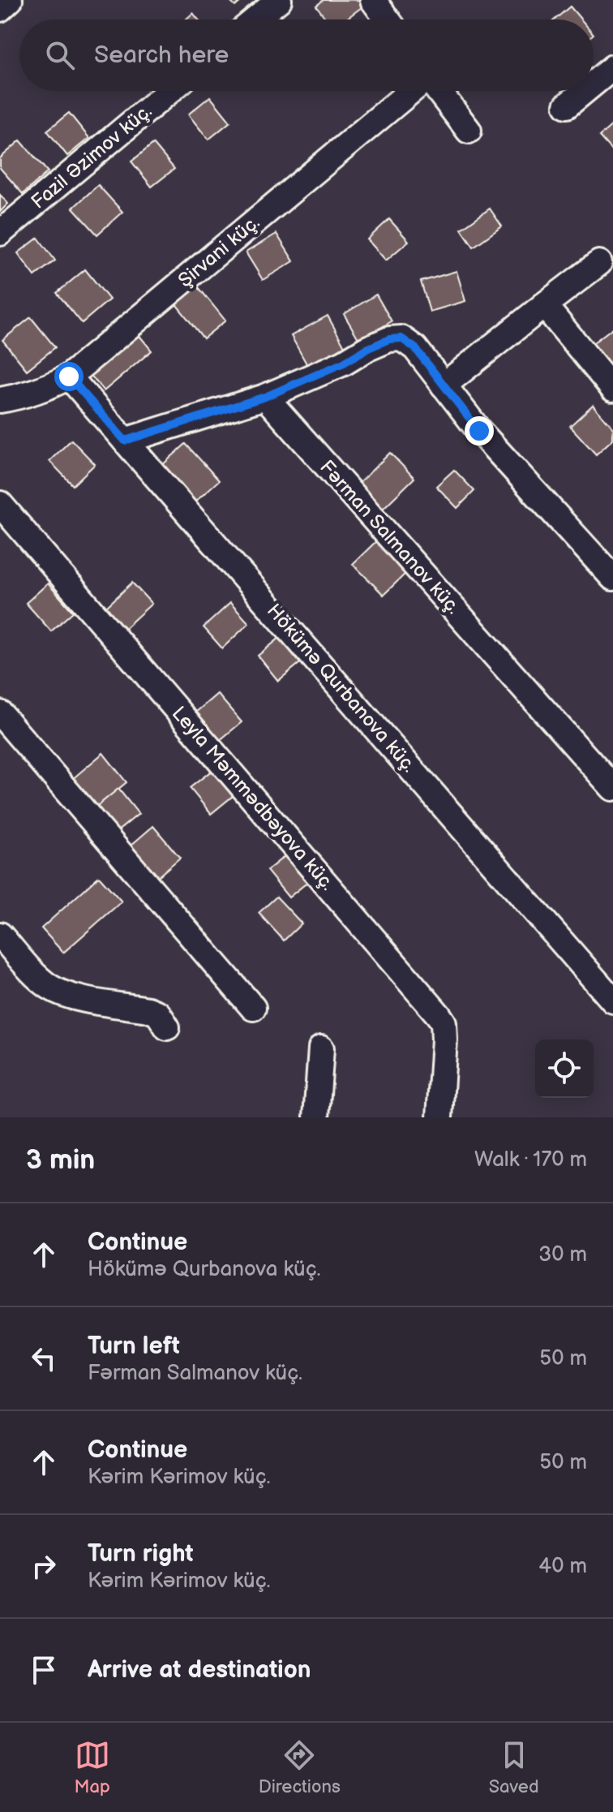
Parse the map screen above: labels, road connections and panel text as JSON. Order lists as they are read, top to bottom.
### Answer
{
  "streets": {
    "street": [
      "Fazil Əzimov küç.",
      "Şirvani küç.",
      "Fərman Salmanov küç.",
      "Hökümə Qurbanova küç.",
      "Leyla Məmmədbəyova küç."
    ]
  },
  "crossings": [
    ["Şirvani küç.", "Hökümə Qurbanova küç."]
  ],
  "page": {
    "search": "Search here",
    "heading": ["3 min", "Walk · 170 m"],
    "list": [
      ["Continue", "Hökümə Qurbanova küç.", "30 m"],
      ["Turn left", "Fərman Salmanov küç.", "50 m"],
      ["Continue", "Kərim Kərimov küç.", "50 m"],
      ["Turn right", "Kərim Kərimov küç.", "40 m"],
      "Arrive at destination"
    ],
    "nav": ["Map", "Directions", "Saved"]
  }
}
